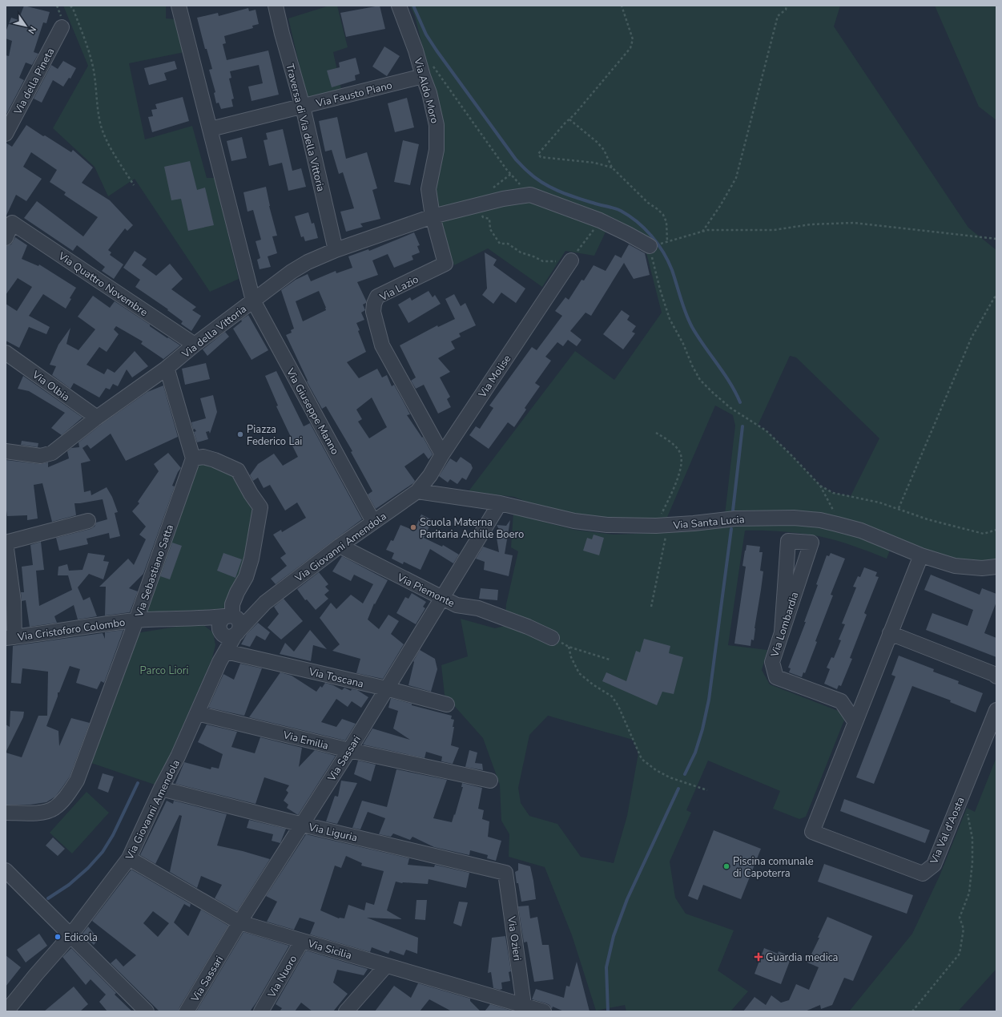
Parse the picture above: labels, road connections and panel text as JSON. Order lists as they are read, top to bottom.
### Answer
{
  "streets": {
    "street": [
      "Via della Pineta",
      "Via Aldo Moro",
      "Via Fausto Piano",
      "Traversa di Via della Vittoria",
      "Via Quattro Novembre",
      "Via Lazio",
      "Via della Vittoria",
      "Via Molise",
      "Via Olbia",
      "Via Giuseppe Manno",
      "Via Santa Lucia",
      "Via Giovanni Amendola",
      "Via Sebastiano Satta",
      "Via Piemonte",
      "Via Lombardia",
      "Via Cristoforo Colombo",
      "Via Toscana",
      "Via Emilia",
      "Via Sassari",
      "Via Val d'Aosta",
      "Via Liguria",
      "Via Ozieri",
      "Via Sicilia",
      "Via Nuoro"
    ]
  },
  "crossings": [
    ["Via Aldo Moro", "Via Fausto Piano"],
    ["Via Aldo Moro", "Via Lazio"],
    ["Via Aldo Moro", "Via della Vittoria"],
    ["Via Fausto Piano", "Traversa di Via della Vittoria"],
    ["Traversa di Via della Vittoria", "Via della Vittoria"],
    ["Via Quattro Novembre", "Via della Vittoria"],
    ["Via Lazio", "Via della Vittoria"],
    ["Via Lazio", "Via Molise"],
    ["Via della Vittoria", "Via Olbia"],
    ["Via della Vittoria", "Via Giuseppe Manno"],
    ["Via Molise", "Via Santa Lucia"],
    ["Via Molise", "Via Giovanni Amendola"],
    ["Via Giuseppe Manno", "Via Giovanni Amendola"],
    ["Via Santa Lucia", "Via Giovanni Amendola"],
    ["Via Santa Lucia", "Via Sassari"],
    ["Via Giovanni Amendola", "Via Piemonte"],
    ["Via Giovanni Amendola", "Via Cristoforo Colombo"],
    ["Via Giovanni Amendola", "Via Toscana"],
    ["Via Giovanni Amendola", "Via Emilia"],
    ["Via Giovanni Amendola", "Via Liguria"],
    ["Via Giovanni Amendola", "Via Sicilia"],
    ["Via Sebastiano Satta", "Via Cristoforo Colombo"],
    ["Via Piemonte", "Via Sassari"],
    ["Via Toscana", "Via Sassari"],
    ["Via Emilia", "Via Sassari"],
    ["Via Sassari", "Via Liguria"],
    ["Via Sassari", "Via Sicilia"],
    ["Via Liguria", "Via Ozieri"],
    ["Via Ozieri", "Via Sicilia"],
    ["Via Sicilia", "Via Nuoro"]
  ],
  "parks": ["Parco Liori"],
  "places": {
    "other": [
      "Piazza Federico Lai",
      "Scuola Materna Paritaria Achille Boero",
      "Piscina comunale di Capoterra",
      "Edicola"
    ],
    "health": ["Guardia medica"]
  },
  "north": "bottom right"
}
